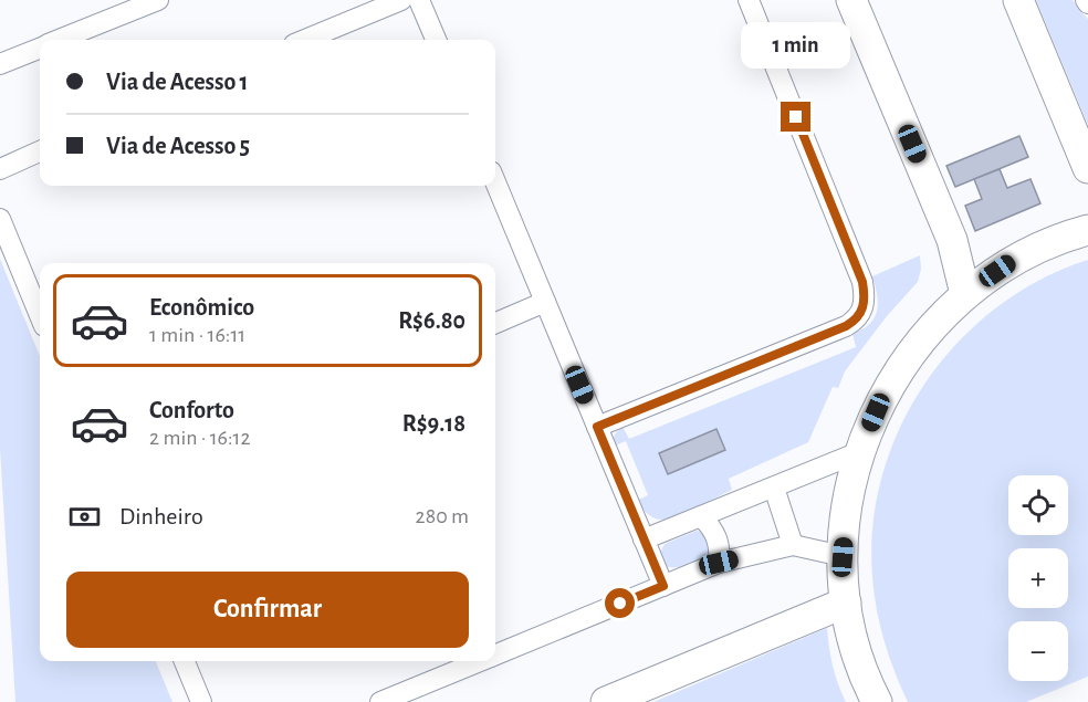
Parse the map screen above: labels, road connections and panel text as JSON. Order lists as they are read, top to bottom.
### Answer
{
  "page": {
    "bubble": "1 min",
    "banner": ["Via de Acesso 1", "Via de Acesso 5"],
    "list": [
      {
        "name": "Econômico",
        "note": "1 min · 16:11",
        "value": "R$6.80"
      },
      {
        "name": "Conforto",
        "note": "2 min · 16:12",
        "value": "R$9.18"
      }
    ],
    "map_buttons": ["+", "−"],
    "pay": ["Dinheiro", "280 m"],
    "buttons": "Confirmar"
  }
}
